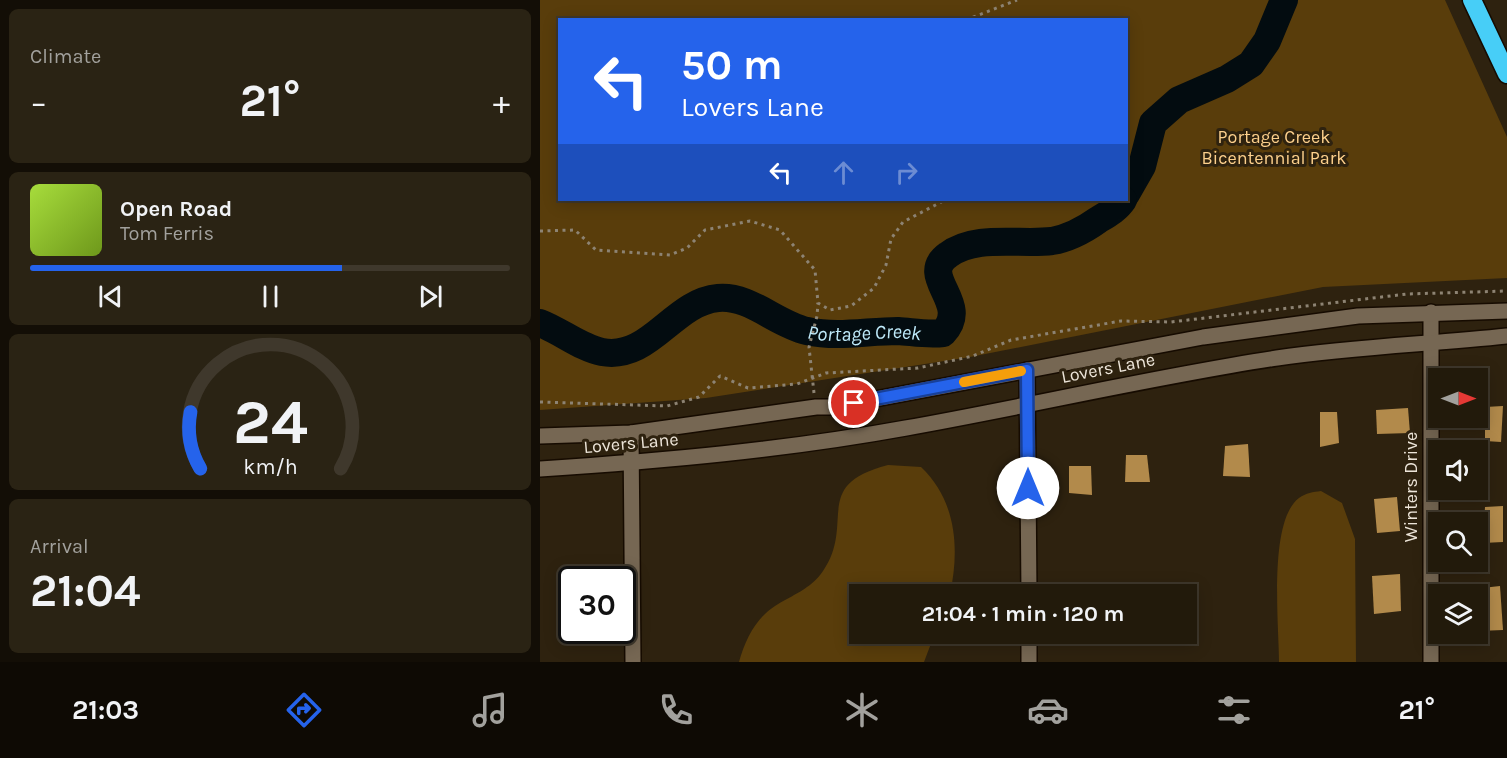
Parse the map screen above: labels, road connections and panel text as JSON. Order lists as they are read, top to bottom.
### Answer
{
  "streets": {
    "street": ["Lovers Lane", "Winters Drive"]
  },
  "crossings": [
    ["Lovers Lane", "Winters Drive"]
  ],
  "water": ["Portage Creek"],
  "parks": ["Portage Creek Bicentennial Park"],
  "north": "right",
  "page": {
    "tile": [
      "Climate",
      ["Arrival", "21:04"]
    ],
    "turn": ["50 m", "Lovers Lane"],
    "heat": ["−", "21°", "+"],
    "song": ["Open Road", "Tom Ferris"],
    "limit": "30",
    "trip": "21:04 · 1 min · 120 m",
    "tabs": ["21:03", "21°"],
    "gauge": ["24", "km/h"]
  }
}
